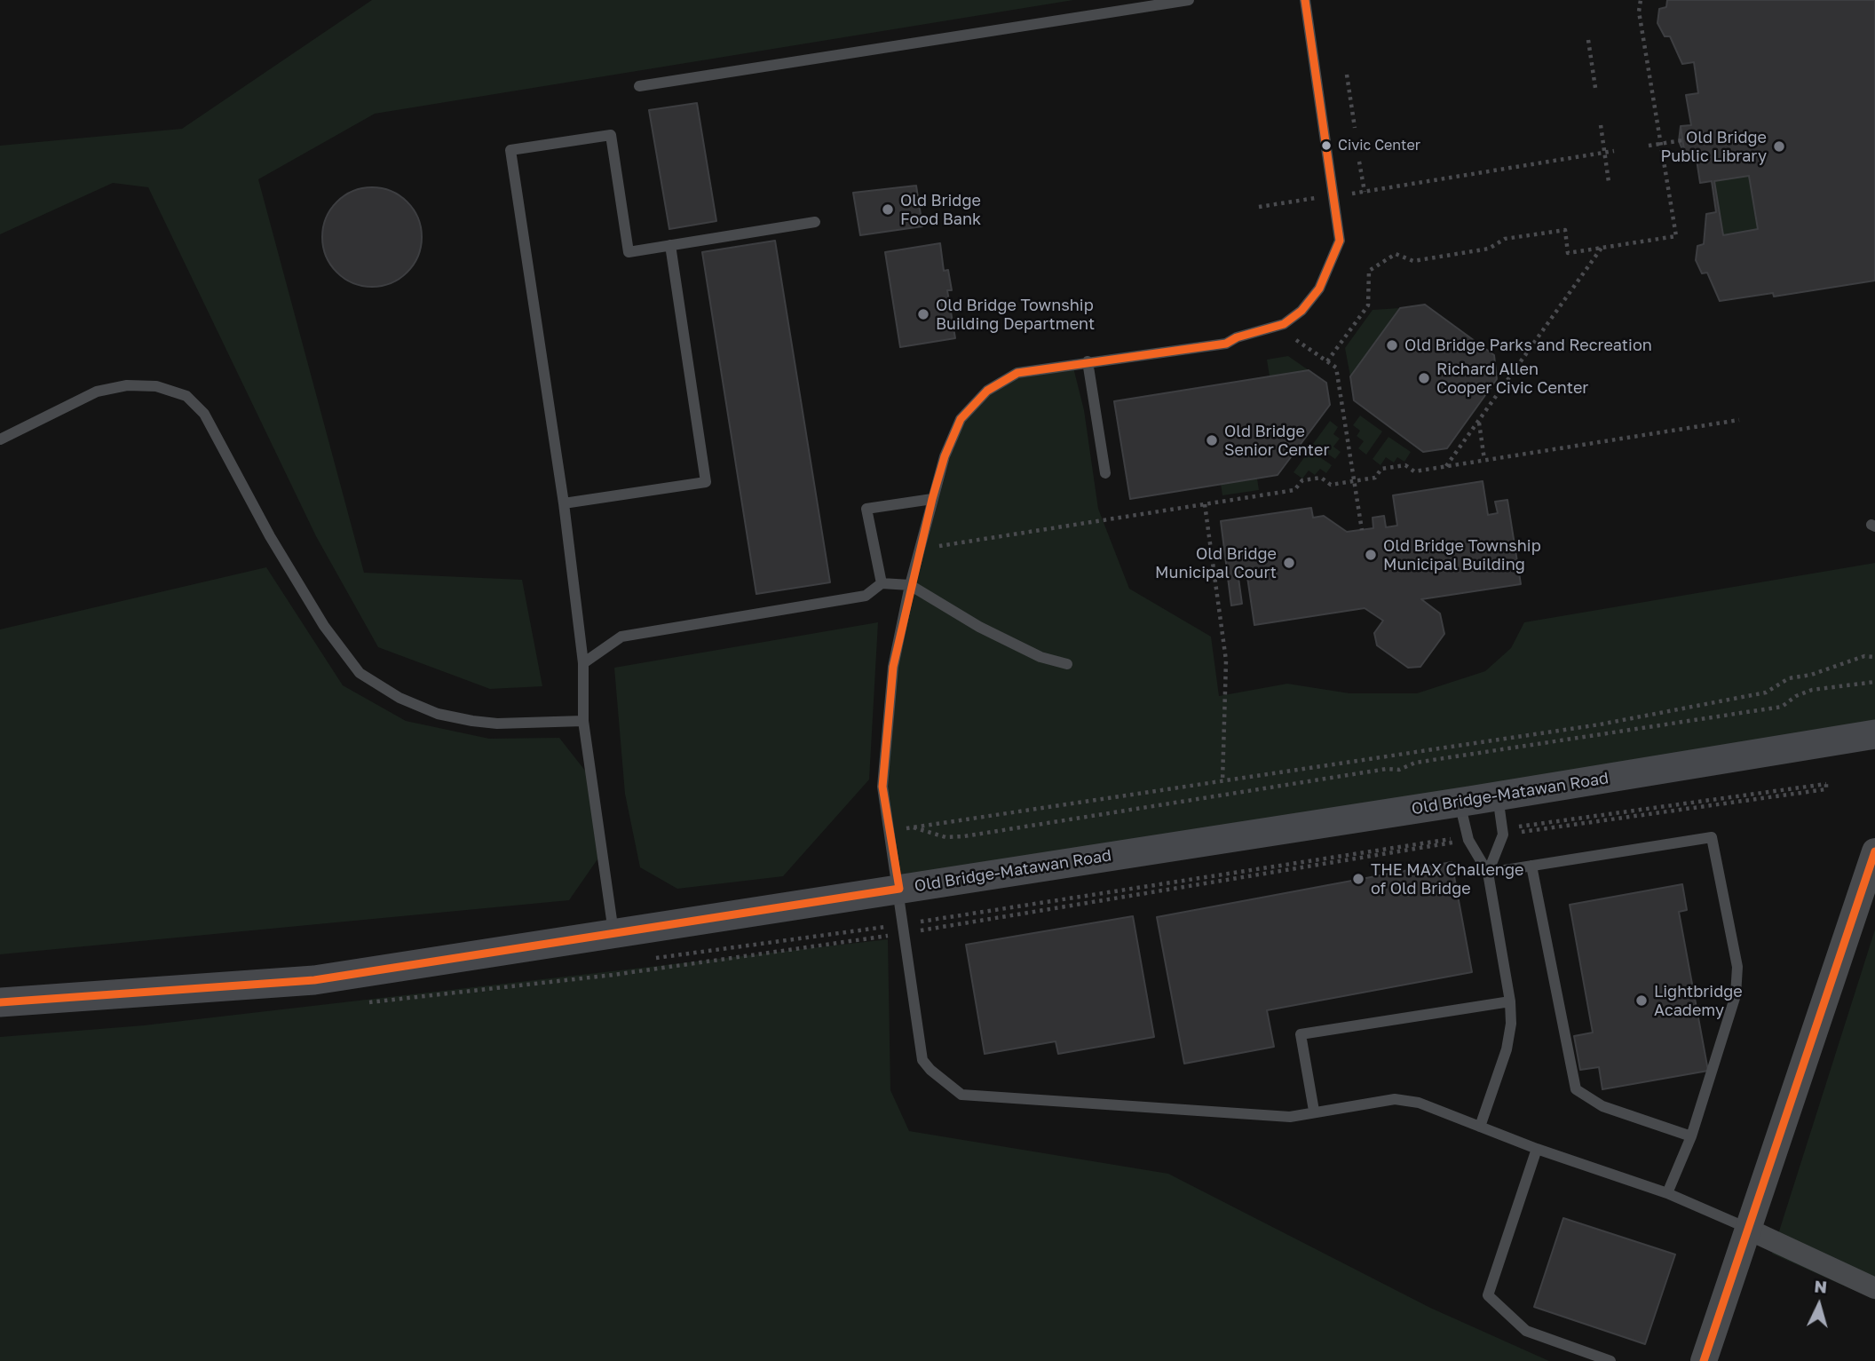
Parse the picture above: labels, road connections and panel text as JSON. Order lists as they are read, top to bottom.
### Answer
{
  "streets": {
    "main road": ["Old Bridge-Matawan Road"]
  },
  "places": [
    "Civic Center",
    "Old Bridge Public Library",
    "Old Bridge Food Bank",
    "Old Bridge Township Building Department",
    "Old Bridge Parks and Recreation",
    "Richard Allen Cooper Civic Center",
    "Old Bridge Senior Center",
    "Old Bridge Township Municipal Building",
    "Old Bridge Municipal Court",
    "THE MAX Challenge of Old Bridge",
    "Lightbridge Academy"
  ],
  "north": "top"
}
